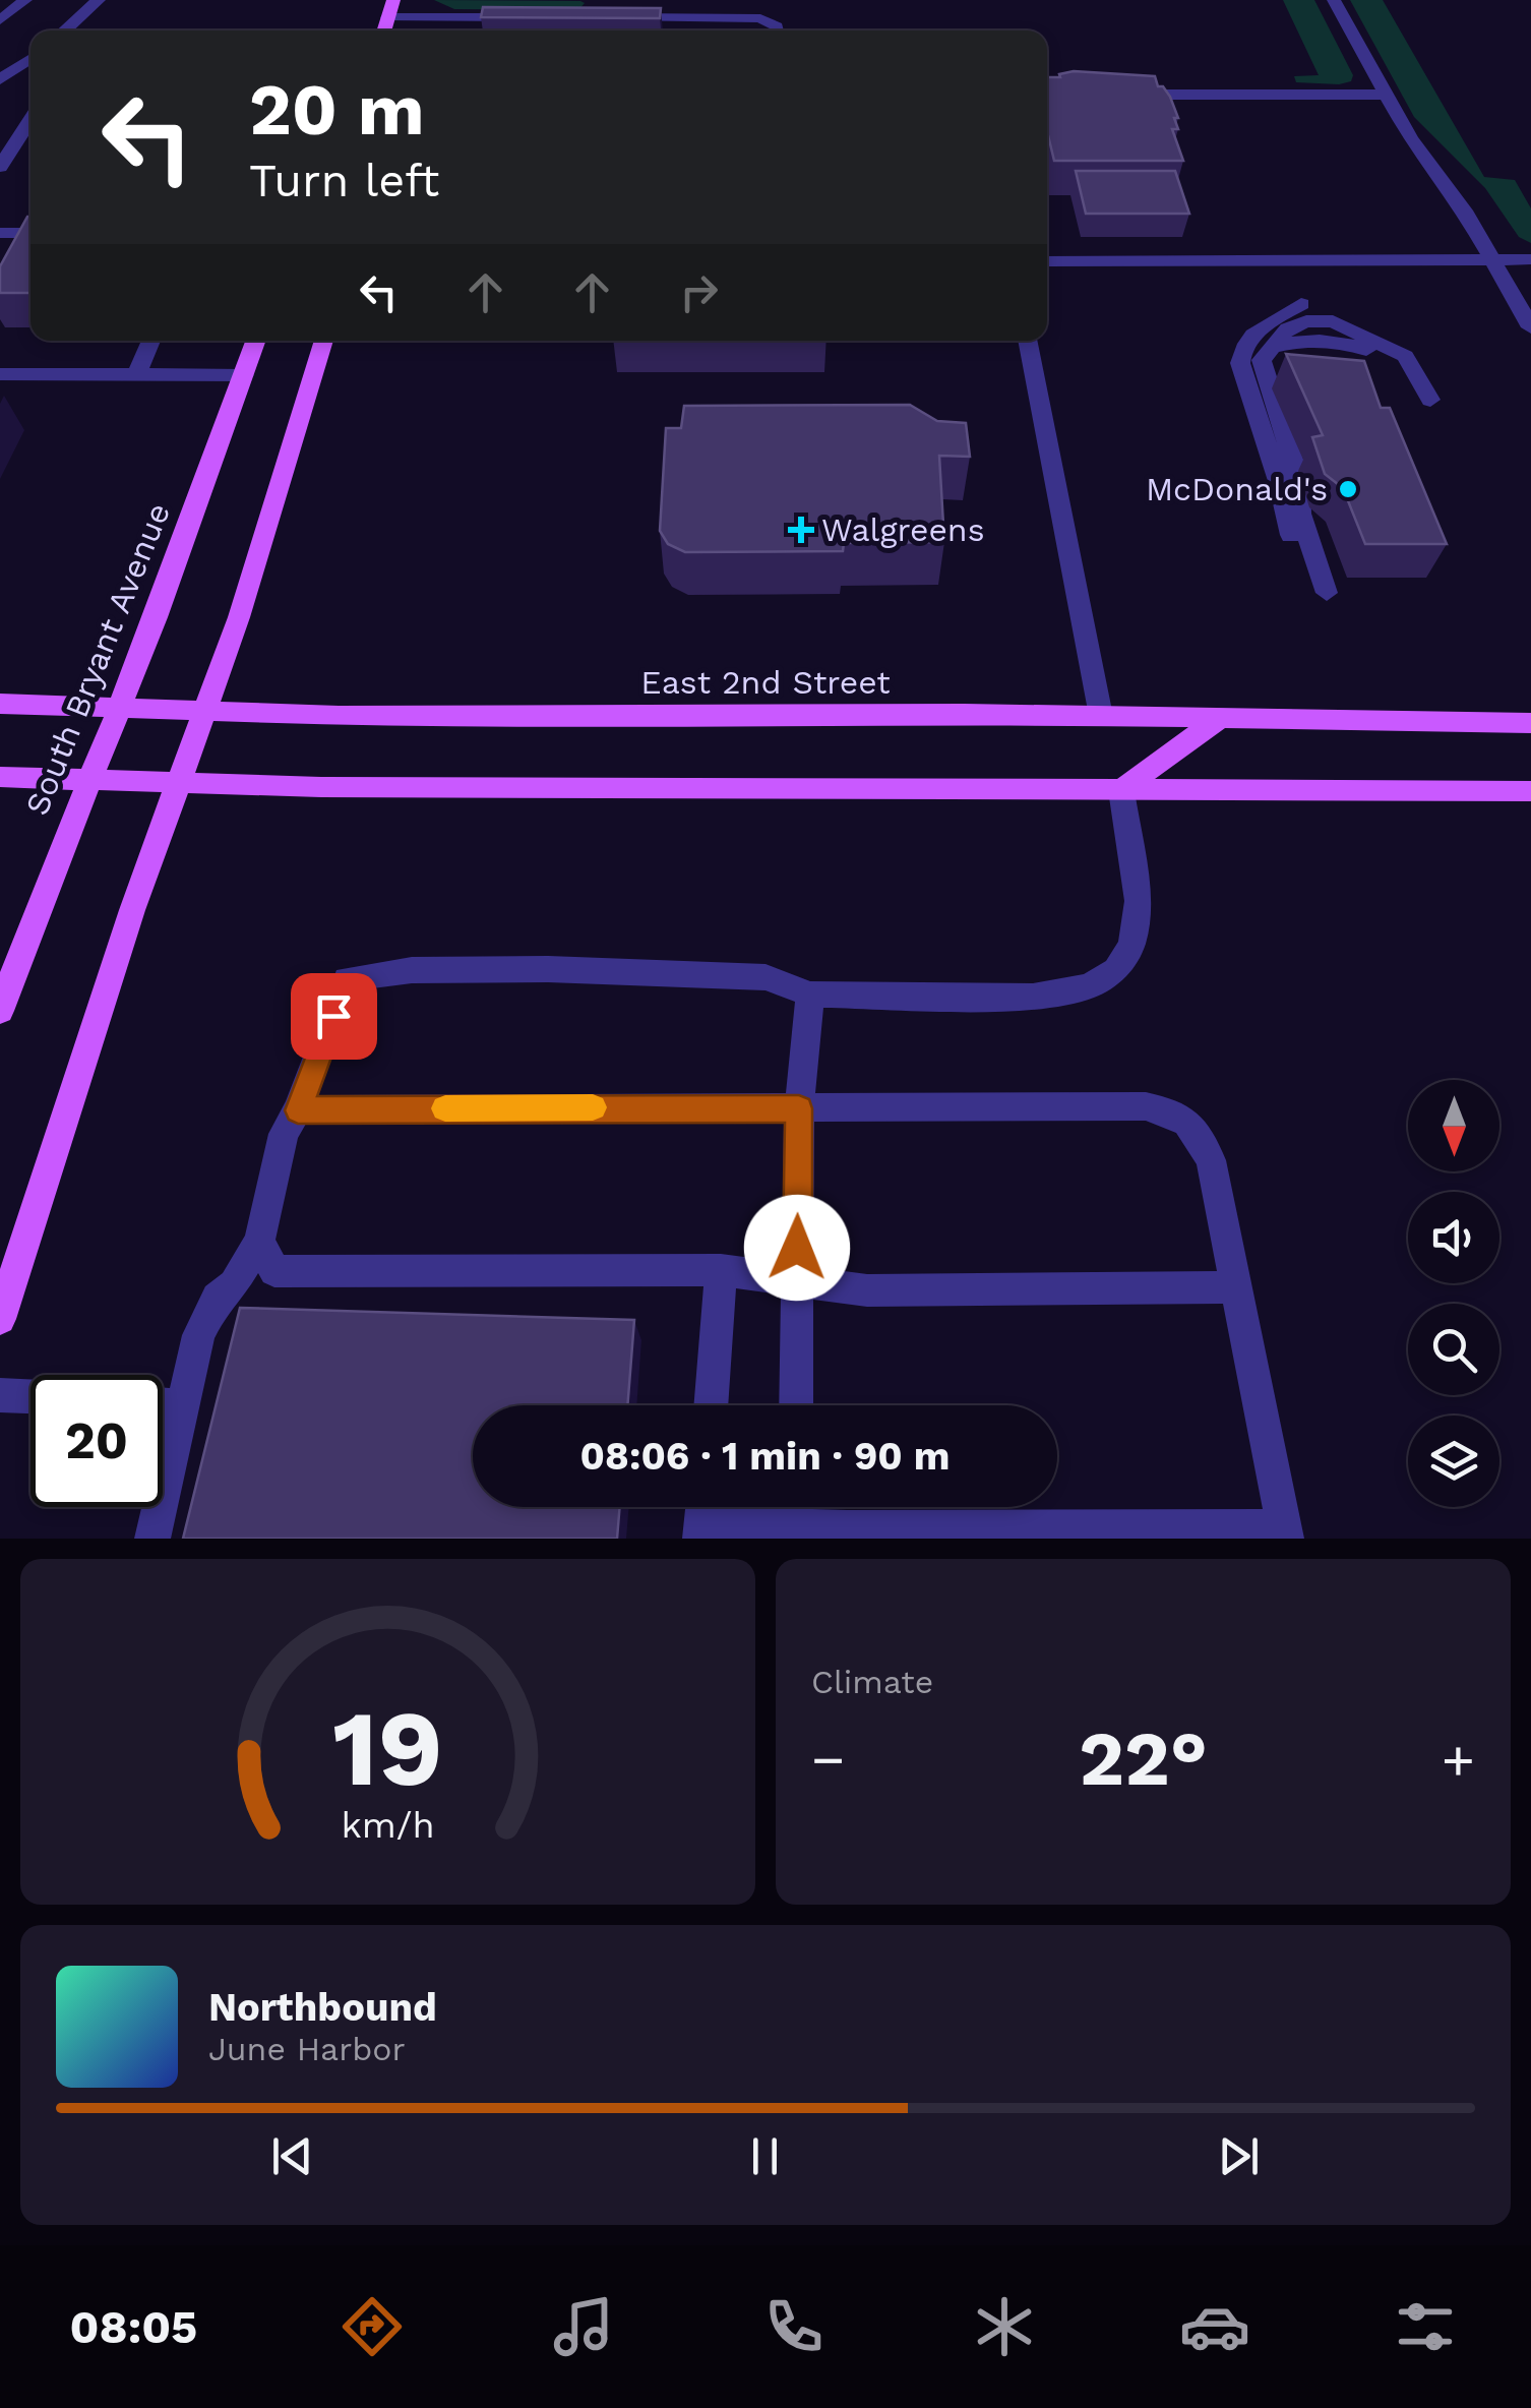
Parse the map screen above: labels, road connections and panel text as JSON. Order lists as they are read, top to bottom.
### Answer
{
  "streets": {
    "main road": ["South Bryant Avenue", "East 2nd Street"]
  },
  "crossings": [
    ["South Bryant Avenue", "East 2nd Street"]
  ],
  "places": {
    "other": ["McDonald's"],
    "health": ["Walgreens"]
  },
  "north": "bottom",
  "page": {
    "turn": ["20 m", "Turn left"],
    "limit": "20",
    "trip": "08:06 · 1 min · 90 m",
    "tile": "Climate",
    "heat": ["−", "22°", "+"],
    "song": ["Northbound", "June Harbor"],
    "tabs": "08:05",
    "gauge": ["19", "km/h"]
  }
}
